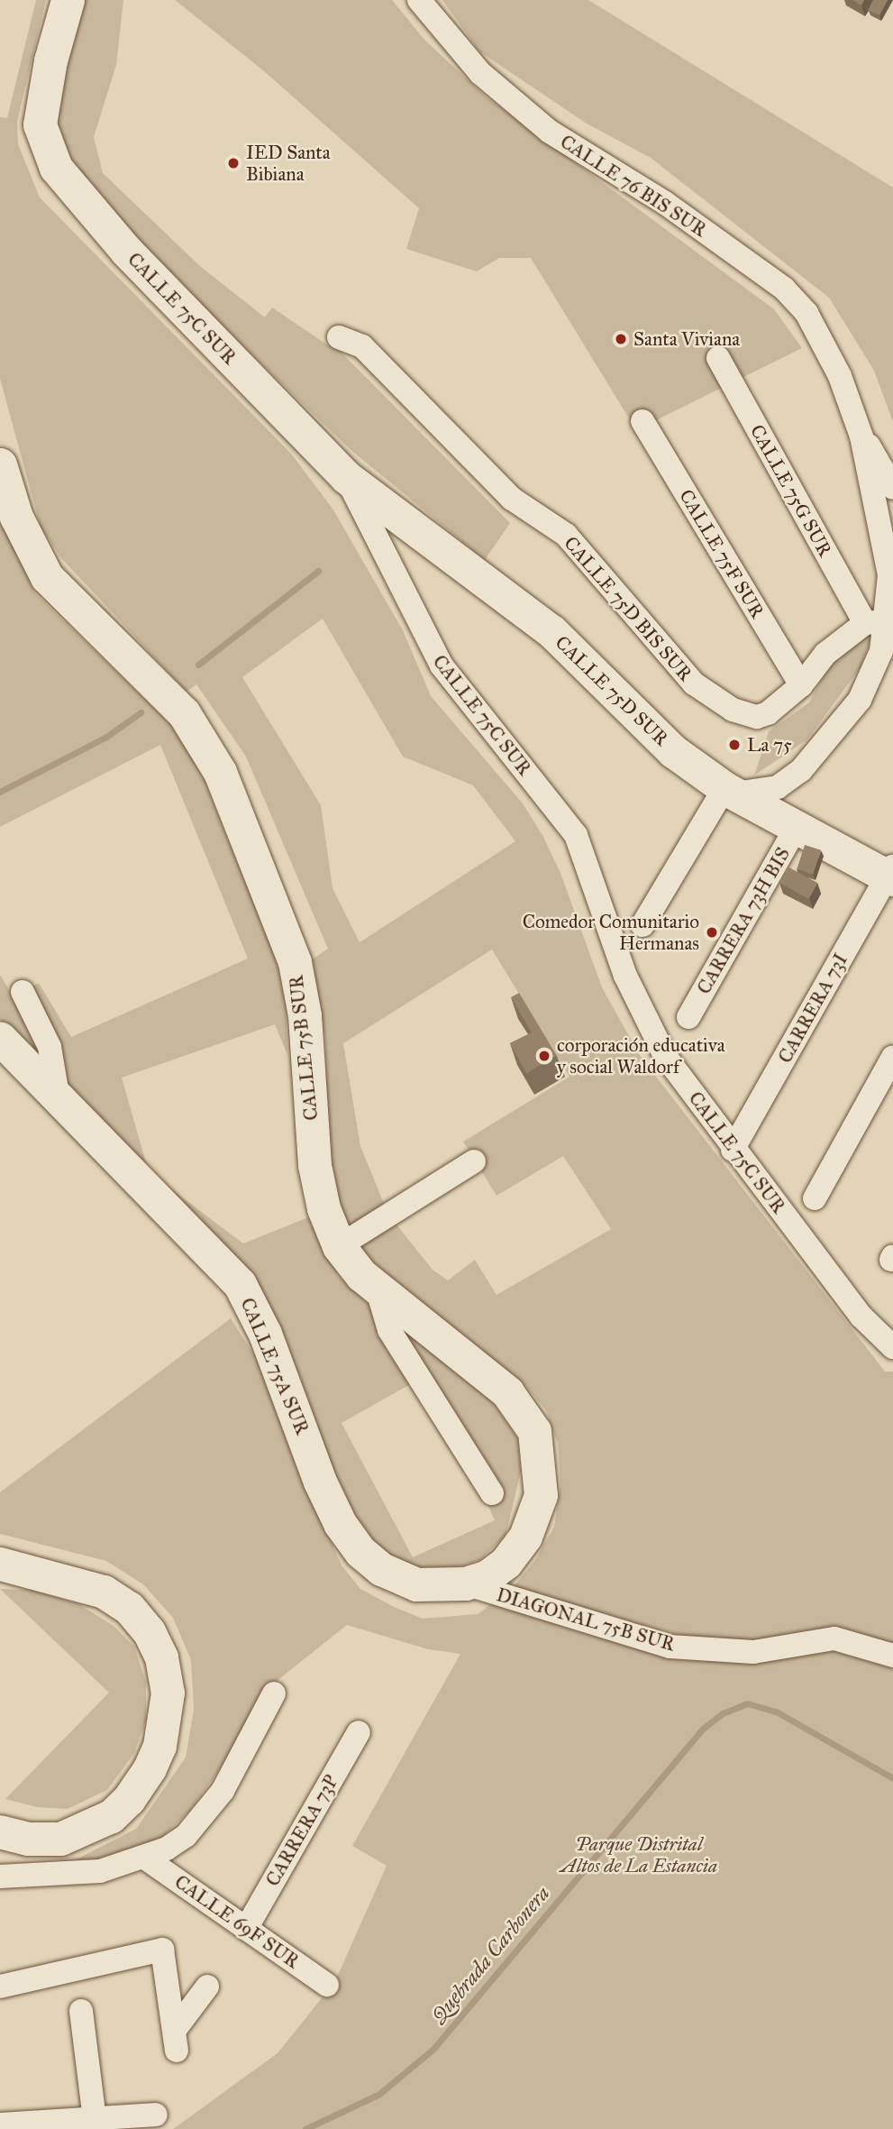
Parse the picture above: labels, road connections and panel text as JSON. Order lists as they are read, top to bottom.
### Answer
{
  "streets": {
    "street": [
      "CALLE 76 BIS SUR",
      "CALLE 75C SUR",
      "CALLE 75G SUR",
      "CALLE 75F SUR",
      "CALLE 75D BIS SUR",
      "CALLE 75D SUR",
      "CARRERA 73H BIS",
      "CARRERA 73I",
      "CALLE 75B SUR",
      "CALLE 75A SUR",
      "DIAGONAL 75B SUR",
      "CARRERA 73P",
      "CALLE 69F SUR"
    ]
  },
  "crossings": [
    ["CALLE 75C SUR", "CALLE 75D SUR"],
    ["CALLE 75C SUR", "CARRERA 73I"],
    ["CALLE 75F SUR", "CALLE 75D BIS SUR"],
    ["CALLE 75D SUR", "CARRERA 73H BIS"],
    ["CALLE 75D SUR", "CARRERA 73I"],
    ["CALLE 75B SUR", "CALLE 75A SUR"],
    ["CALLE 75B SUR", "DIAGONAL 75B SUR"],
    ["CALLE 75A SUR", "DIAGONAL 75B SUR"],
    ["CARRERA 73P", "CALLE 69F SUR"]
  ],
  "water": ["Quebrada Carbonera"],
  "parks": ["Parque Distrital Altos de La Estancia"],
  "places": [
    "IED Santa Bibiana",
    "Santa Viviana",
    "La 75",
    "Comedor Comunitario Hermanas",
    "corporación educativa y social Waldorf"
  ]
}
